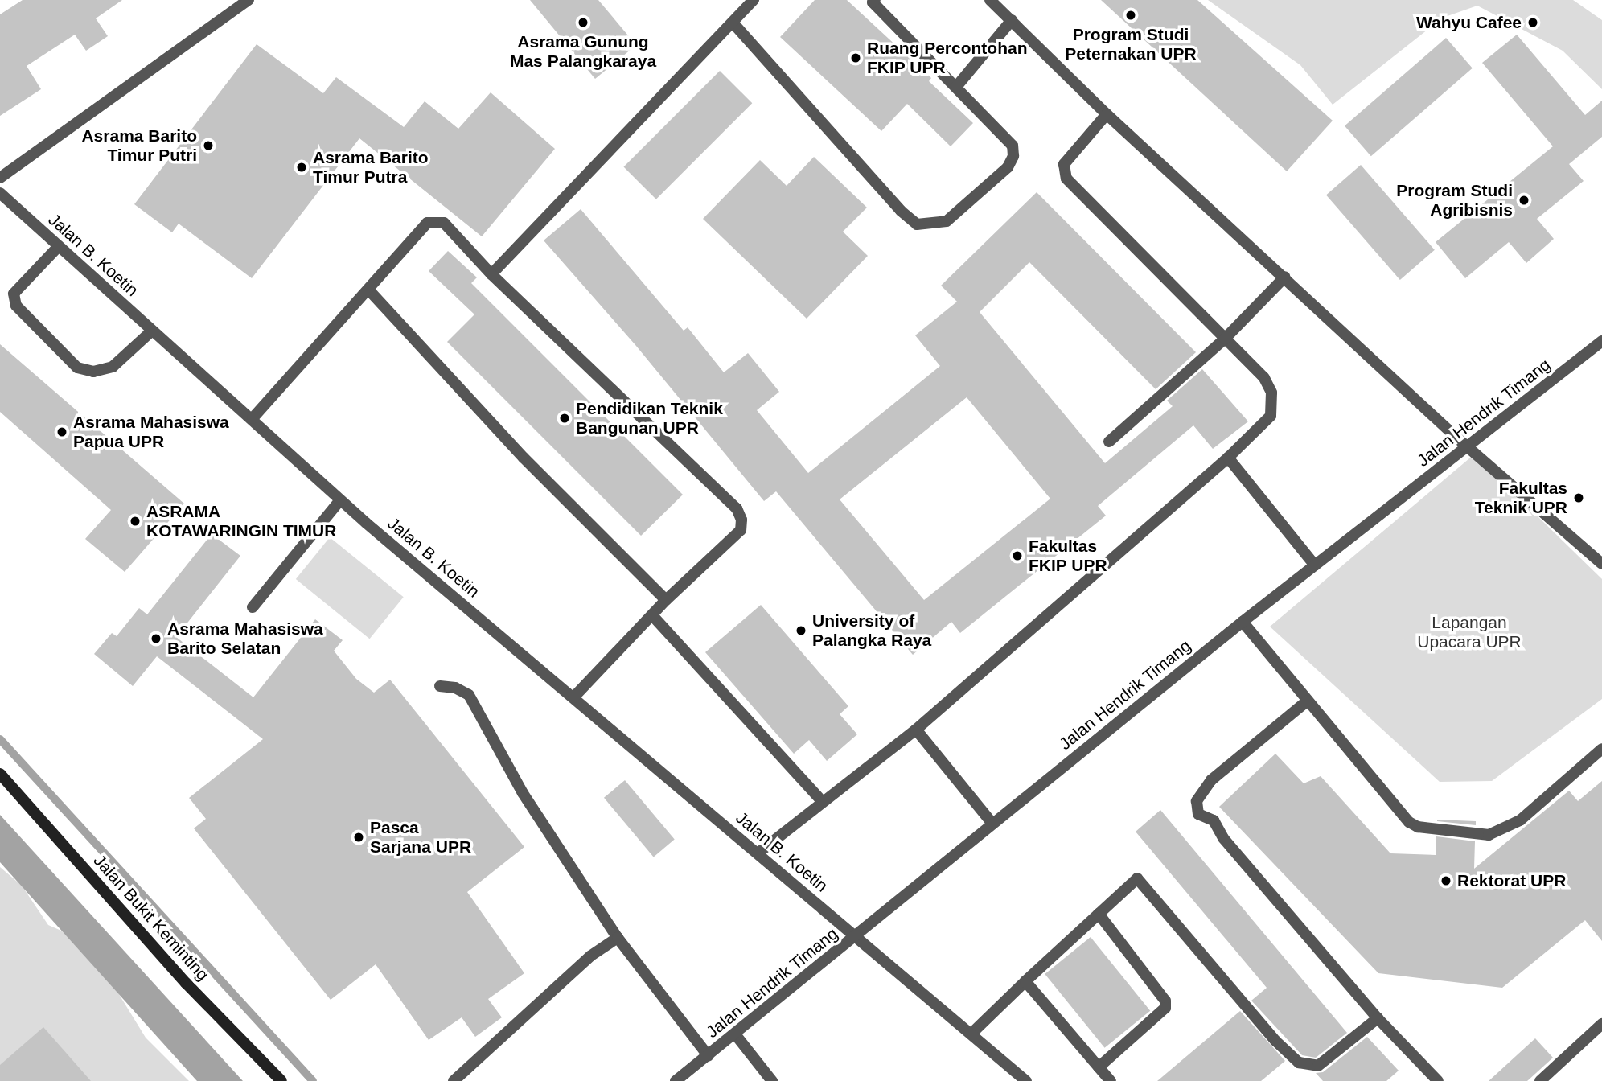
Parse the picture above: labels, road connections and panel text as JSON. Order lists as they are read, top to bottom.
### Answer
{
  "streets": {
    "main road": ["Jalan Bukit Keminting"],
    "street": ["Jalan B. Koetin", "Jalan Hendrik Timang"]
  },
  "crossings": [
    ["Jalan B. Koetin", "Jalan Hendrik Timang"]
  ],
  "parks": ["Lapangan Upacara UPR"],
  "places": [
    "Program Studi Peternakan UPR",
    "Asrama Gunung Mas Palangkaraya",
    "Wahyu Cafee",
    "Ruang Percontohan FKIP UPR",
    "Asrama Barito Timur Putri",
    "Asrama Barito Timur Putra",
    "Program Studi Agribisnis",
    "Pendidikan Teknik Bangunan UPR",
    "Asrama Mahasiswa Papua UPR",
    "Fakultas Teknik UPR",
    "ASRAMA KOTAWARINGIN TIMUR",
    "Fakultas FKIP UPR",
    "University of Palangka Raya",
    "Asrama Mahasiswa Barito Selatan",
    "Pasca Sarjana UPR",
    "Rektorat UPR"
  ]
}
